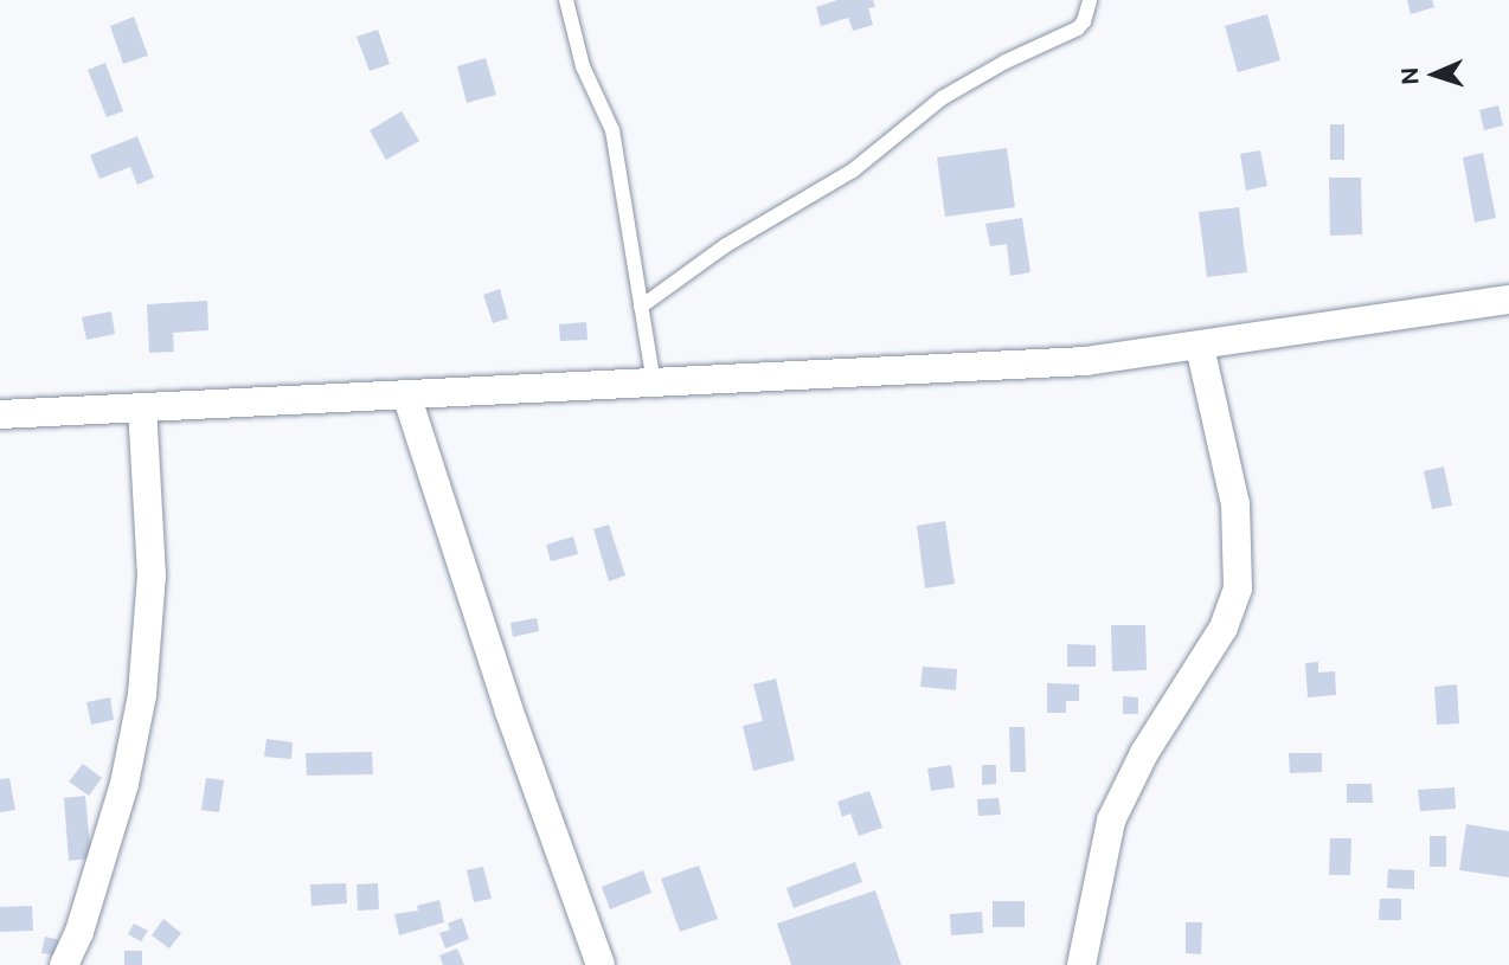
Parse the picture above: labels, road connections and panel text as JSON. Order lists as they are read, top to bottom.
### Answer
{
  "north": "left"
}
